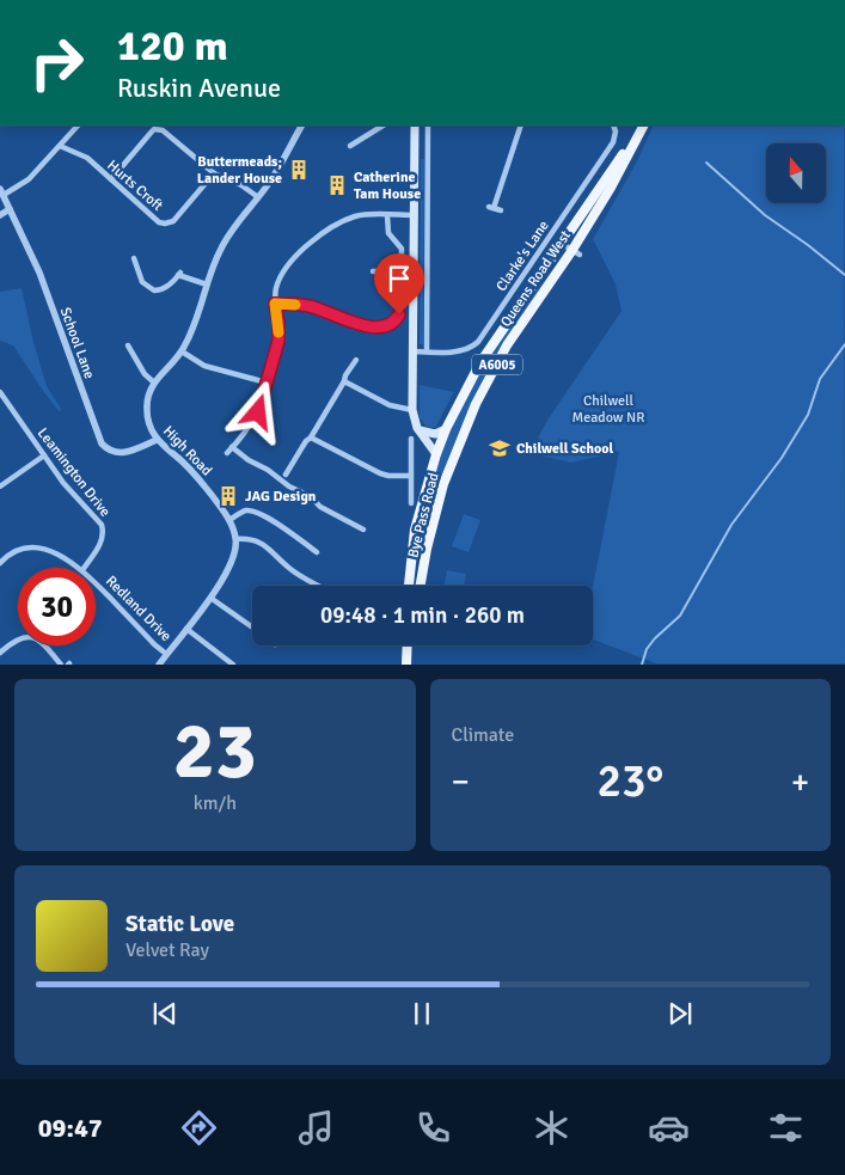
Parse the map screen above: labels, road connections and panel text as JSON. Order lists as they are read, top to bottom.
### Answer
{
  "streets": {
    "main road": ["Queens Road West", "A6005", "Bye Pass Road"],
    "street": [
      "Hurts Croft",
      "Clarke's Lane",
      "School Lane",
      "High Road",
      "Leamington Drive",
      "Redland Drive"
    ]
  },
  "crossings": [
    ["Clarke's Lane", "Bye Pass Road"],
    ["Queens Road West", "Bye Pass Road"],
    ["School Lane", "High Road"]
  ],
  "parks": ["Chilwell Meadow NR"],
  "places": {
    "building": ["Buttermeads; Lander House", "Catherine Tam House", "JAG Design"],
    "school or university": ["Chilwell School"]
  },
  "north": "top",
  "page": {
    "turn": ["120 m", "Ruskin Avenue"],
    "limit": "30",
    "trip": "09:48 · 1 min · 260 m",
    "tile": [
      ["23", "km/h"],
      "Climate"
    ],
    "heat": ["−", "23°", "+"],
    "song": ["Static Love", "Velvet Ray"],
    "tabs": "09:47"
  }
}
